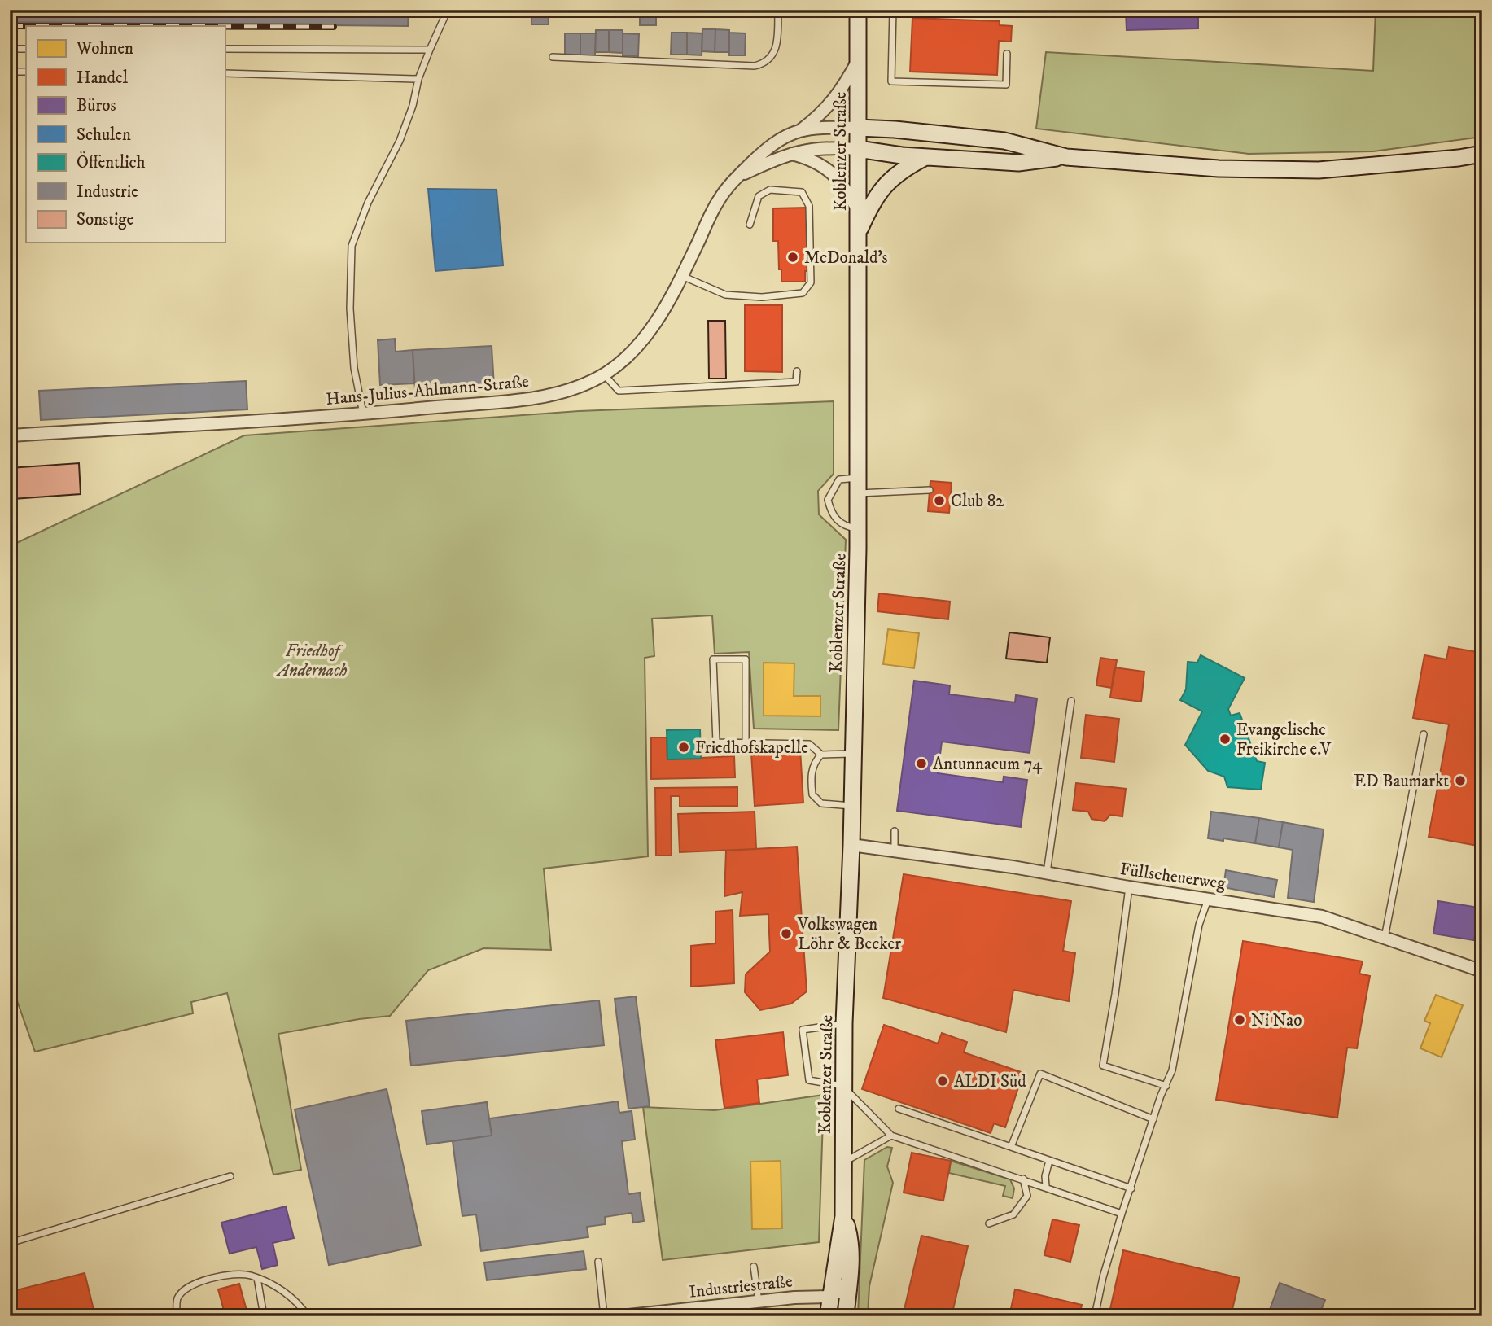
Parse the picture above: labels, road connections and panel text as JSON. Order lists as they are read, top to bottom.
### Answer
{
  "streets": {
    "street": [
      "Koblenzer Straße",
      "Hans-Julius-Ahlmann-Straße",
      "Füllscheuerweg",
      "Industriestraße"
    ]
  },
  "crossings": [
    ["Koblenzer Straße", "Hans-Julius-Ahlmann-Straße"],
    ["Koblenzer Straße", "Füllscheuerweg"],
    ["Koblenzer Straße", "Industriestraße"]
  ],
  "parks": ["Friedhof Andernach"],
  "places": [
    "McDonald's",
    "Club 82",
    "Evangelische Freikirche e.V",
    "Friedhofskapelle",
    "Antunnacum 74",
    "ED Baumarkt",
    "Volkswagen Löhr & Becker",
    "Ni Nao",
    "ALDI Süd"
  ],
  "legend": [
    "Wohnen",
    "Handel",
    "Büros",
    "Schulen",
    "Öffentlich",
    "Industrie",
    "Sonstige"
  ]
}
